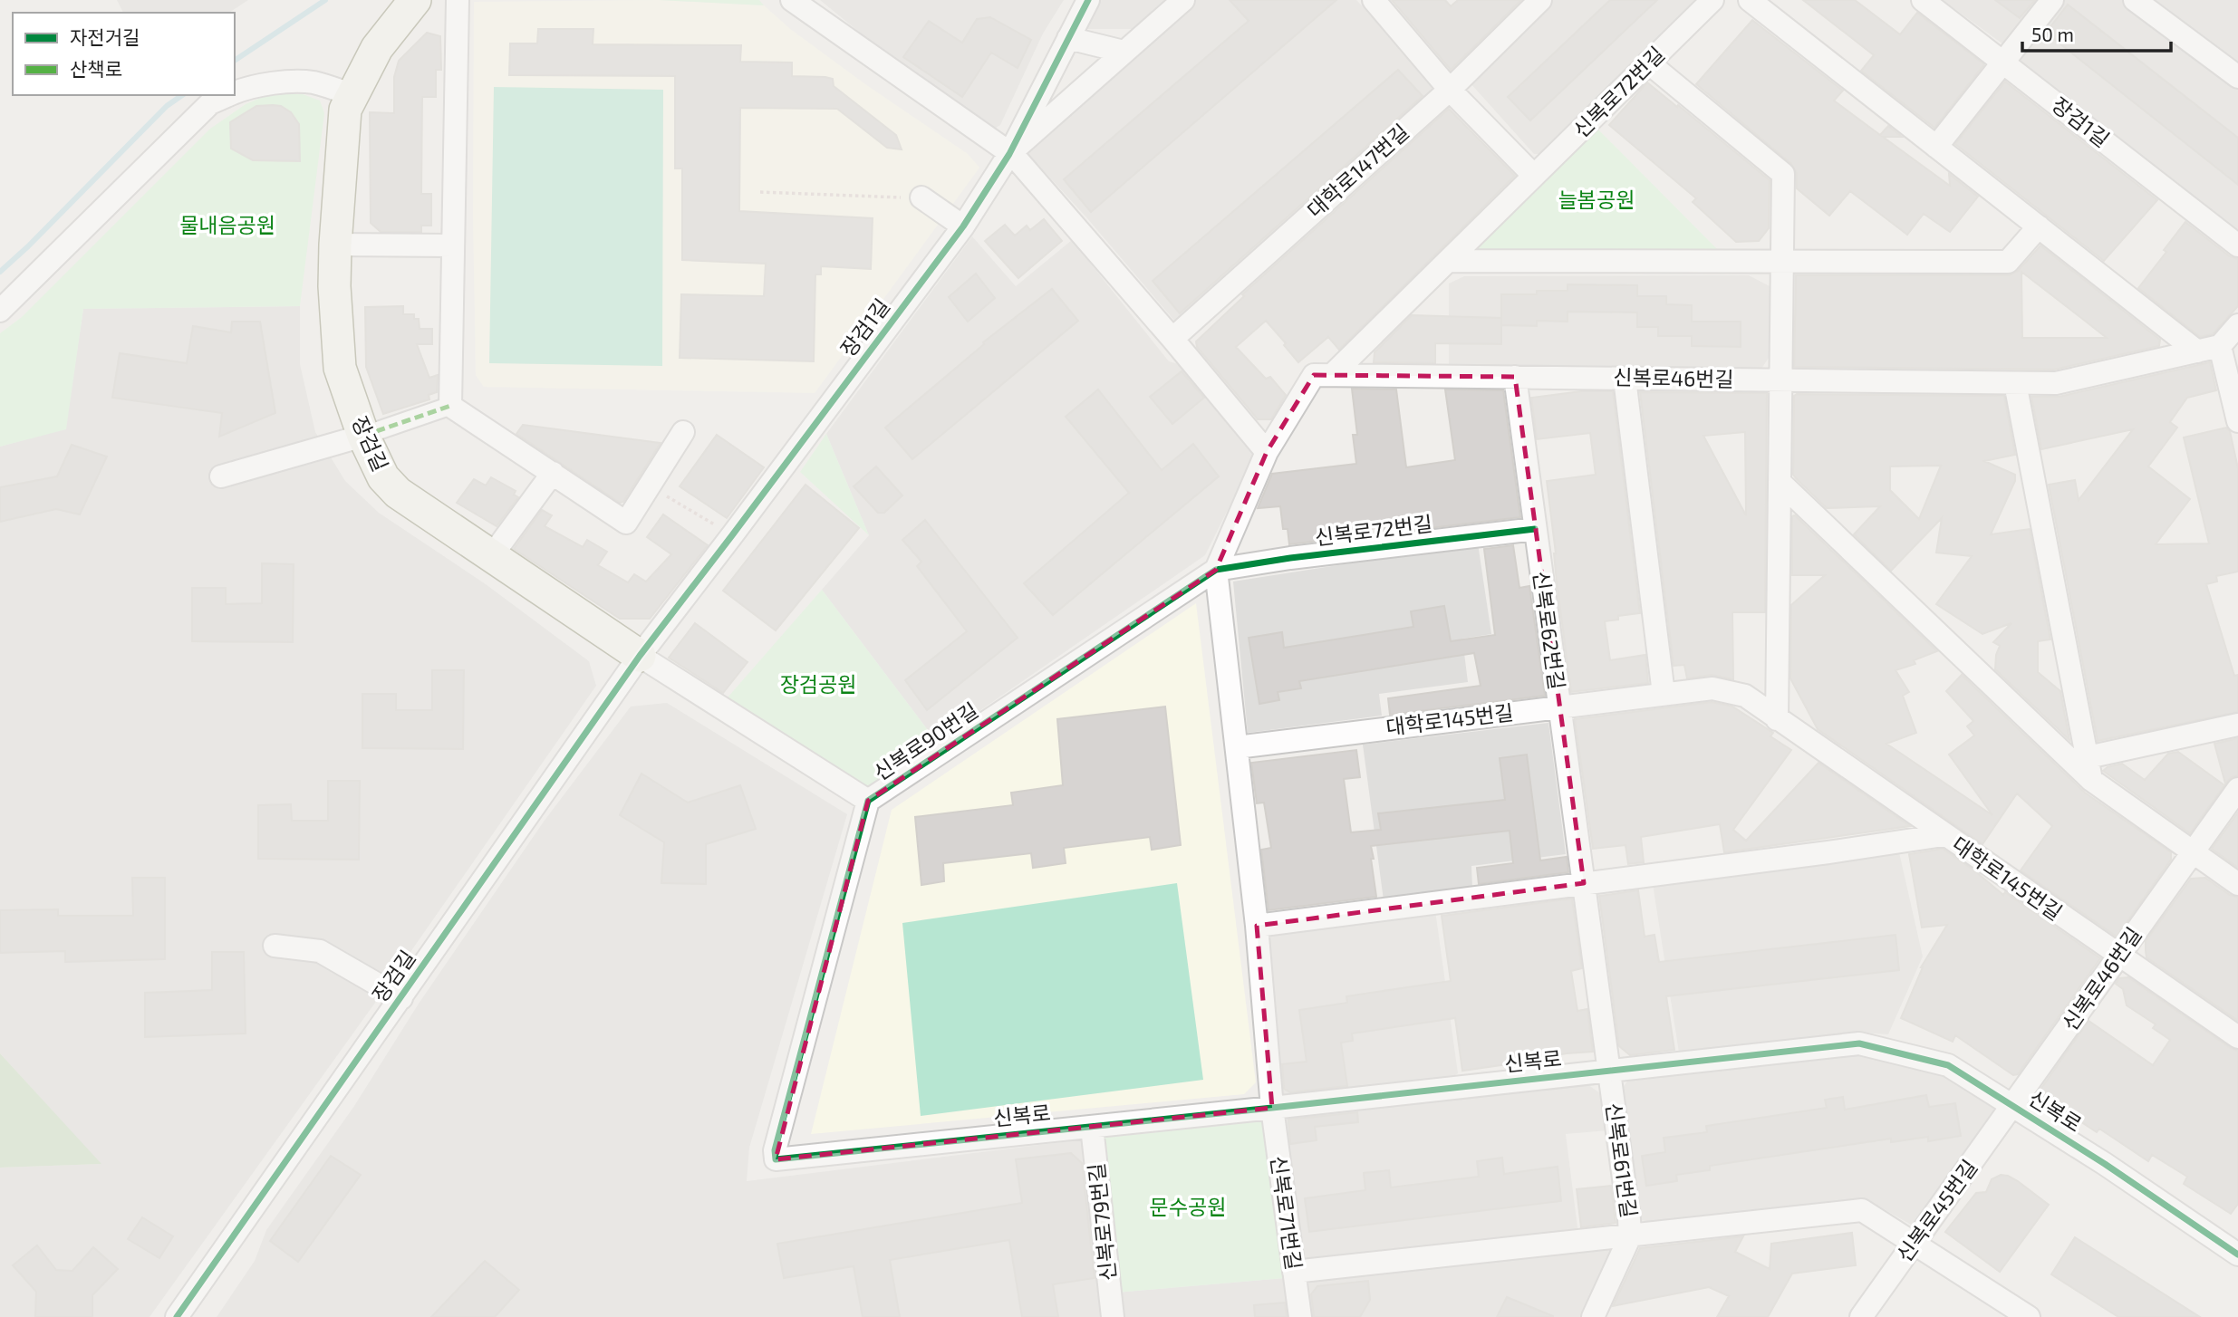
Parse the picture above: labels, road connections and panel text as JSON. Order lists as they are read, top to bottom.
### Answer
{
  "streets": {
    "main road": ["장검길"],
    "street": [
      "신복로72번길",
      "장검1길",
      "대학로147번길",
      "신복로46번길",
      "신복로62번길",
      "대학로145번길",
      "신복로90번길",
      "신복로",
      "신복로61번길",
      "신복로45번길",
      "신복로71번길",
      "신복로79번길"
    ]
  },
  "crossings": [
    ["신복로72번길", "신복로46번길"],
    ["신복로72번길", "신복로62번길"],
    ["신복로72번길", "대학로145번길"],
    ["신복로72번길", "신복로90번길"],
    ["신복로72번길", "신복로"],
    ["신복로72번길", "신복로71번길"],
    ["장검1길", "장검길"],
    ["신복로46번길", "신복로62번길"],
    ["신복로46번길", "대학로145번길"],
    ["신복로46번길", "신복로"],
    ["신복로46번길", "신복로45번길"],
    ["신복로62번길", "대학로145번길"],
    ["신복로62번길", "신복로"],
    ["신복로62번길", "신복로61번길"],
    ["신복로90번길", "신복로"],
    ["신복로", "신복로61번길"],
    ["신복로", "신복로45번길"],
    ["신복로", "신복로71번길"],
    ["신복로", "신복로79번길"]
  ],
  "parks": [
    "늘봄공원",
    "물내음공원",
    "장검공원",
    "문수공원"
  ],
  "legend": ["자전거길", "산책로"],
  "scale_bar": "50 m"
}
